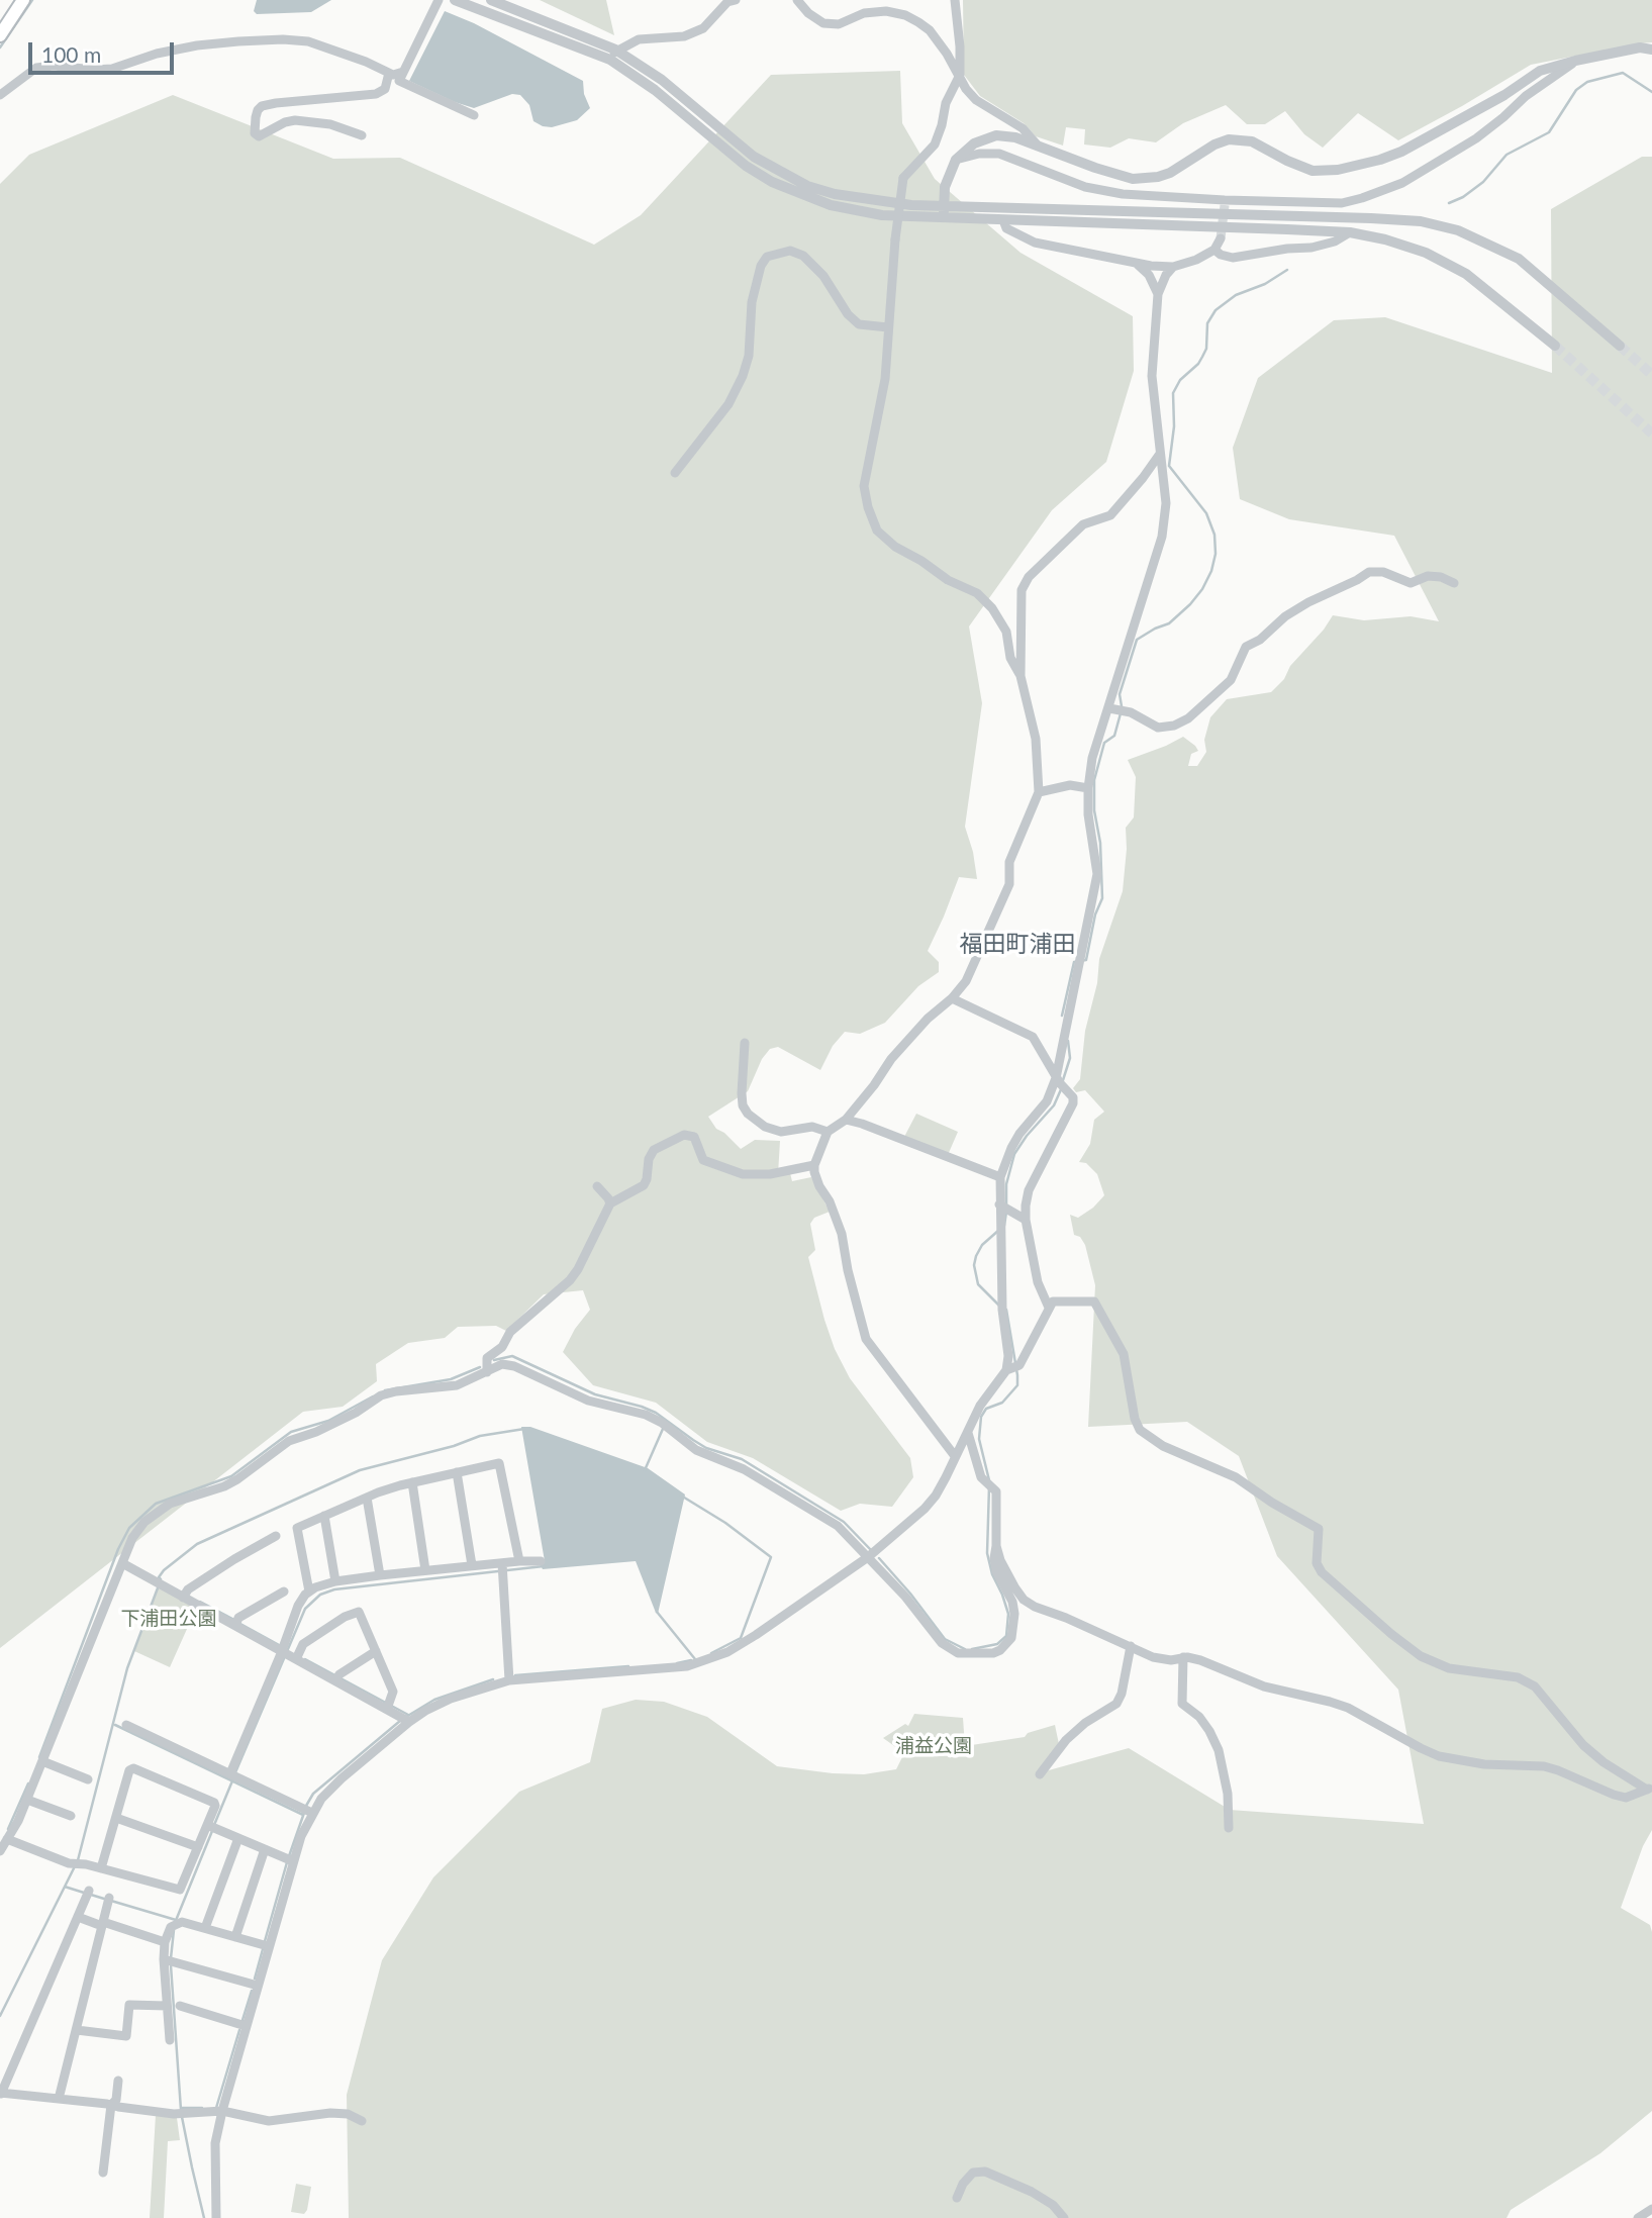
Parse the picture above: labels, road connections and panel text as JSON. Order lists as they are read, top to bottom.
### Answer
{
  "districts": ["福田町浦田"],
  "parks": ["下浦田公園", "浦益公園"],
  "scale_bar": "100 m"
}
